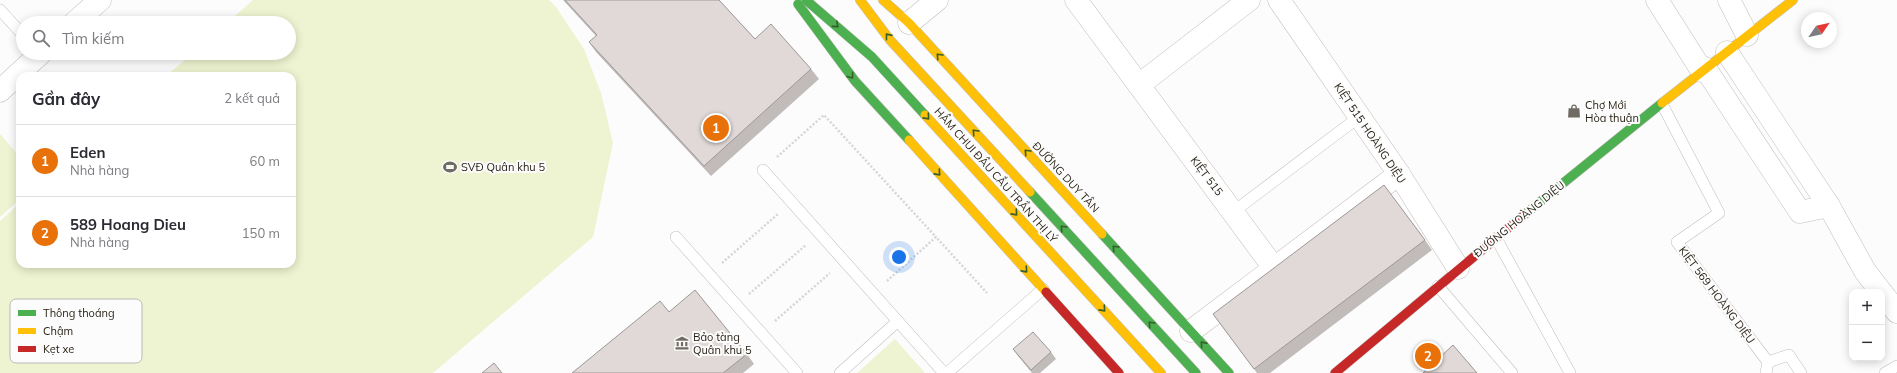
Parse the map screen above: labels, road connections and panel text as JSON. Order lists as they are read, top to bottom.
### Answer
{
  "streets": {
    "main road": ["HẦM CHUI ĐẦU CẦU TRẦN THỊ LÝ", "ĐƯỜNG DUY TÂN", "ĐƯỜNG HOÀNG DIỆU"],
    "street": ["KIỆT 515 HOÀNG DIỆU", "KIỆT 515"],
    "lane": ["KIỆT 569 HOÀNG DIỆU"]
  },
  "crossings": [
    ["KIỆT 515 HOÀNG DIỆU", "ĐƯỜNG HOÀNG DIỆU"],
    ["ĐƯỜNG HOÀNG DIỆU", "KIỆT 569 HOÀNG DIỆU"]
  ],
  "places": {
    "shop": ["Chợ Mới Hòa thuận"],
    "sports": ["SVĐ Quân khu 5"],
    "museum": ["Bảo tàng Quân khu 5"]
  },
  "legend": ["Thông thoáng", "Chậm", "Kẹt xe"],
  "north": "top right",
  "page": {
    "search": "Tìm kiếm",
    "heading": ["Gần đây", "2 kết quả"],
    "pins": ["1", "2"],
    "list": [
      {
        "mark": "1",
        "name": "Eden",
        "note": "Nhà hàng",
        "value": "60 m"
      },
      {
        "mark": "2",
        "name": "589 Hoang Dieu",
        "note": "Nhà hàng",
        "value": "150 m"
      }
    ],
    "map_buttons": ["+", "−"]
  }
}
